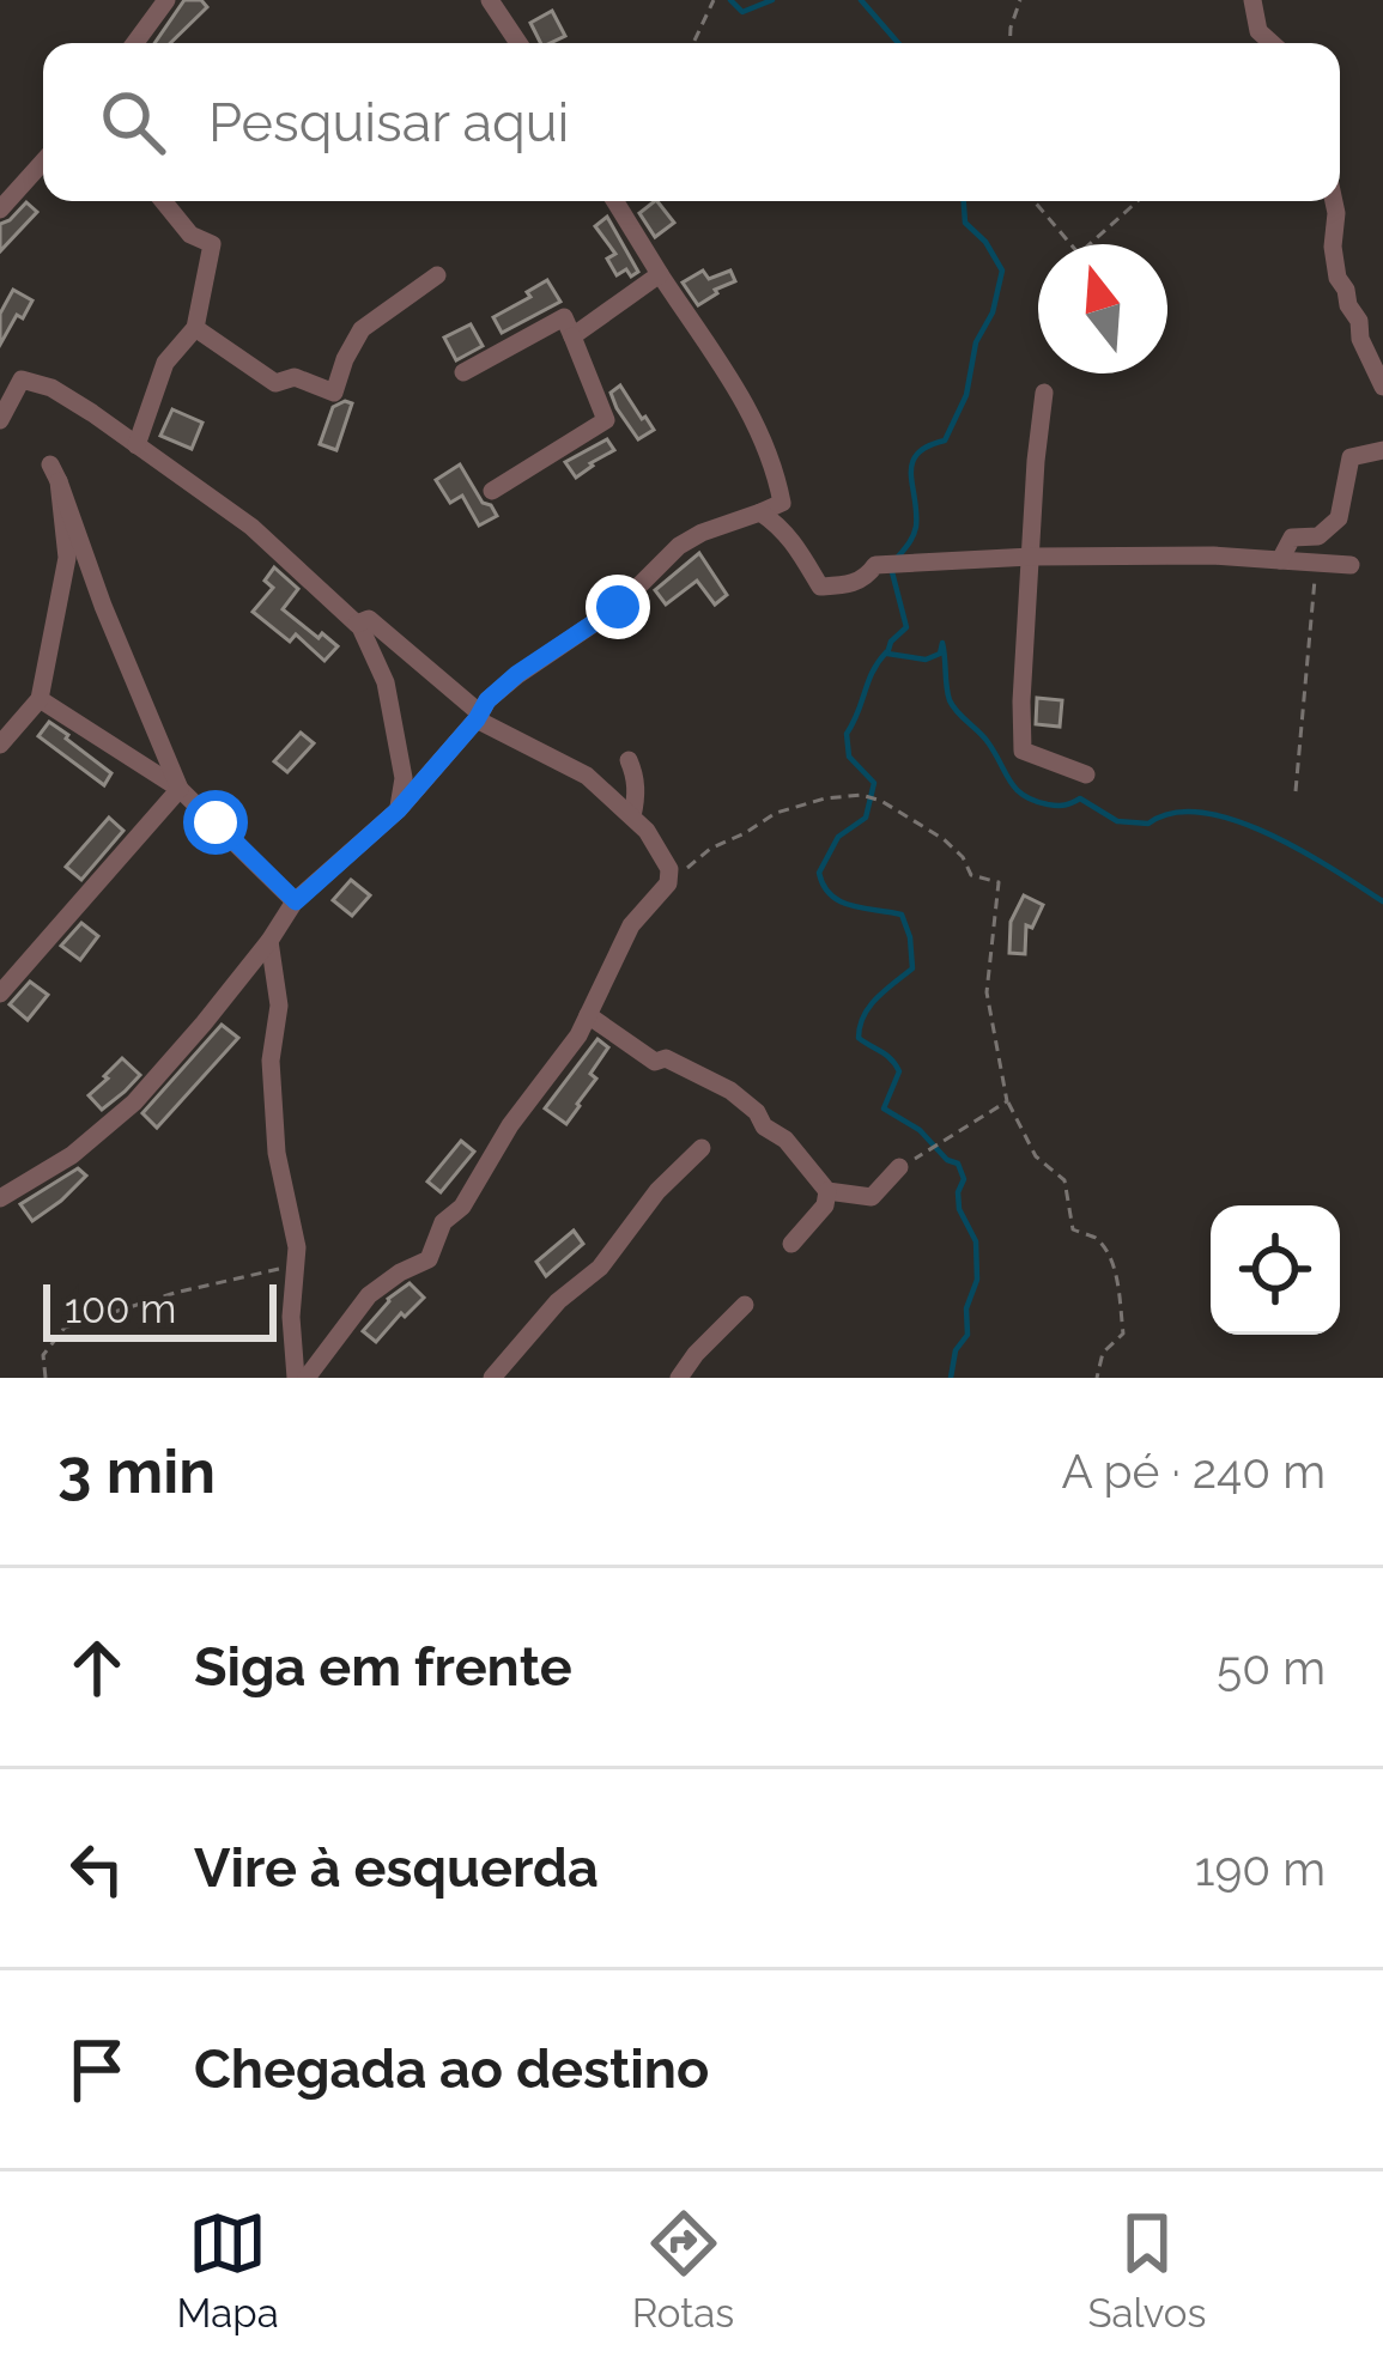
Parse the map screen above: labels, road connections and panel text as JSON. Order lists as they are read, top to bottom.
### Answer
{
  "scale_bar": "100 m",
  "north": "top",
  "page": {
    "search": "Pesquisar aqui",
    "scale": "100 m",
    "heading": ["3 min", "A pé · 240 m"],
    "list": [
      ["Siga em frente", "50 m"],
      ["Vire à esquerda", "190 m"],
      "Chegada ao destino"
    ],
    "nav": ["Mapa", "Rotas", "Salvos"]
  }
}
